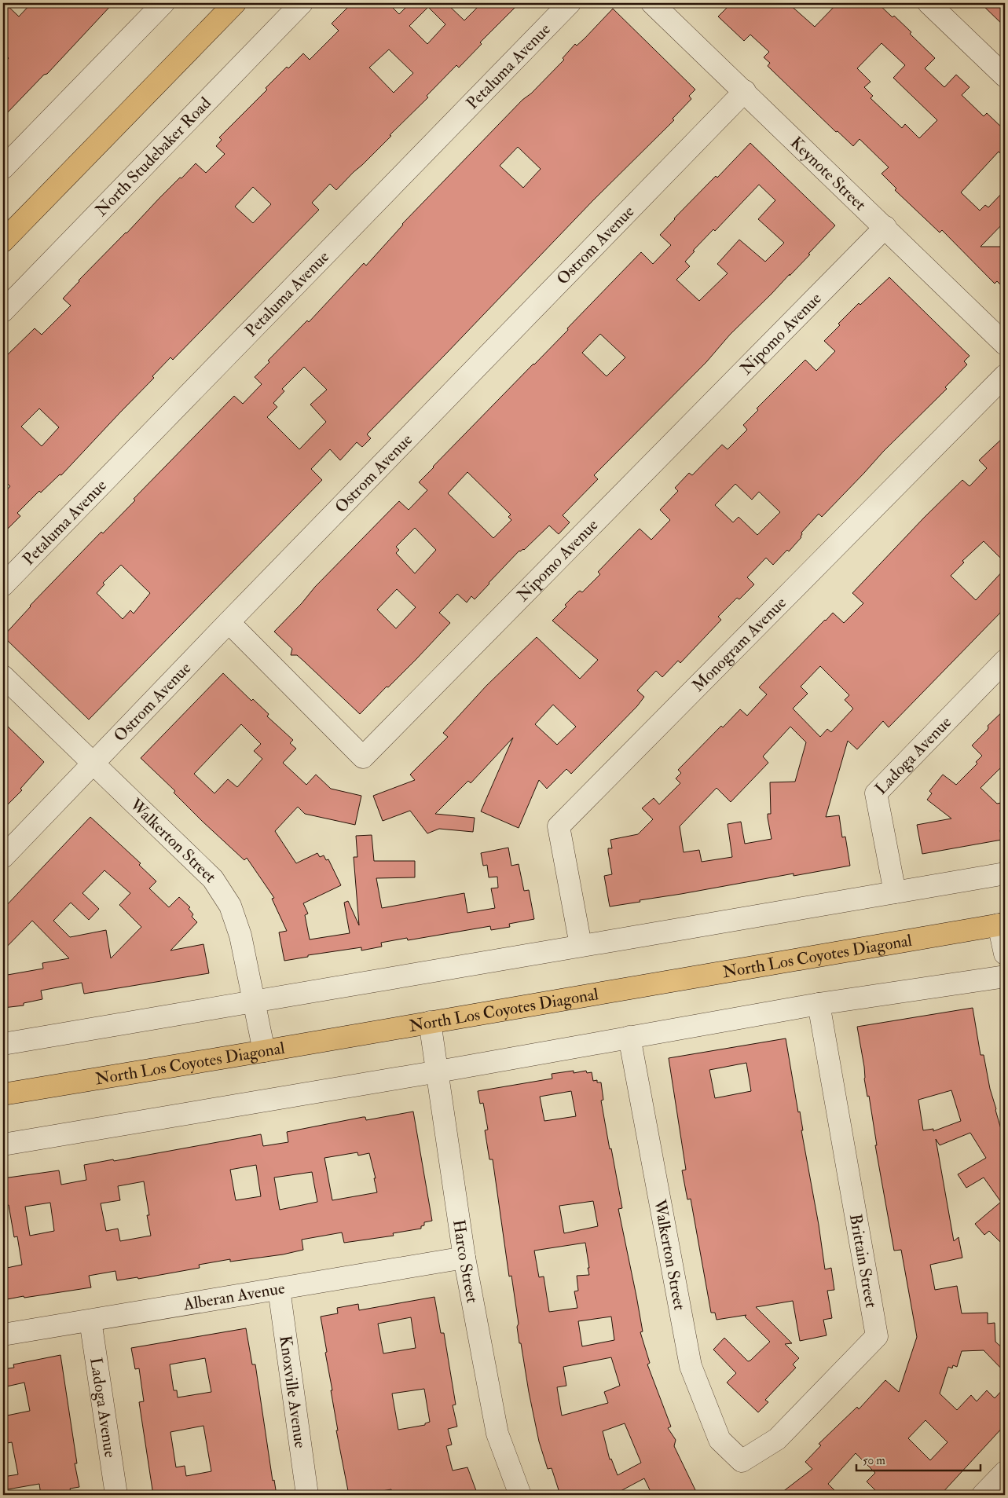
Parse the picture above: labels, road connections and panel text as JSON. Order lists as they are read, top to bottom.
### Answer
{
  "streets": {
    "main road": ["North Los Coyotes Diagonal"],
    "street": [
      "Petaluma Avenue",
      "North Studebaker Road",
      "Keynote Street",
      "Ostrom Avenue",
      "Nipomo Avenue",
      "Monogram Avenue",
      "Ladoga Avenue",
      "Walkerton Street",
      "Harco Street",
      "Brittain Street",
      "Alberan Avenue",
      "Knoxville Avenue"
    ]
  },
  "crossings": [
    ["Keynote Street", "Ostrom Avenue"],
    ["Keynote Street", "Nipomo Avenue"],
    ["Ostrom Avenue", "Nipomo Avenue"],
    ["Ostrom Avenue", "Walkerton Street"],
    ["Ladoga Avenue", "Alberan Avenue"],
    ["Walkerton Street", "North Los Coyotes Diagonal"],
    ["Walkerton Street", "Brittain Street"],
    ["North Los Coyotes Diagonal", "Harco Street"],
    ["Harco Street", "Alberan Avenue"],
    ["Alberan Avenue", "Knoxville Avenue"]
  ],
  "scale_bar": "50 m"
}
